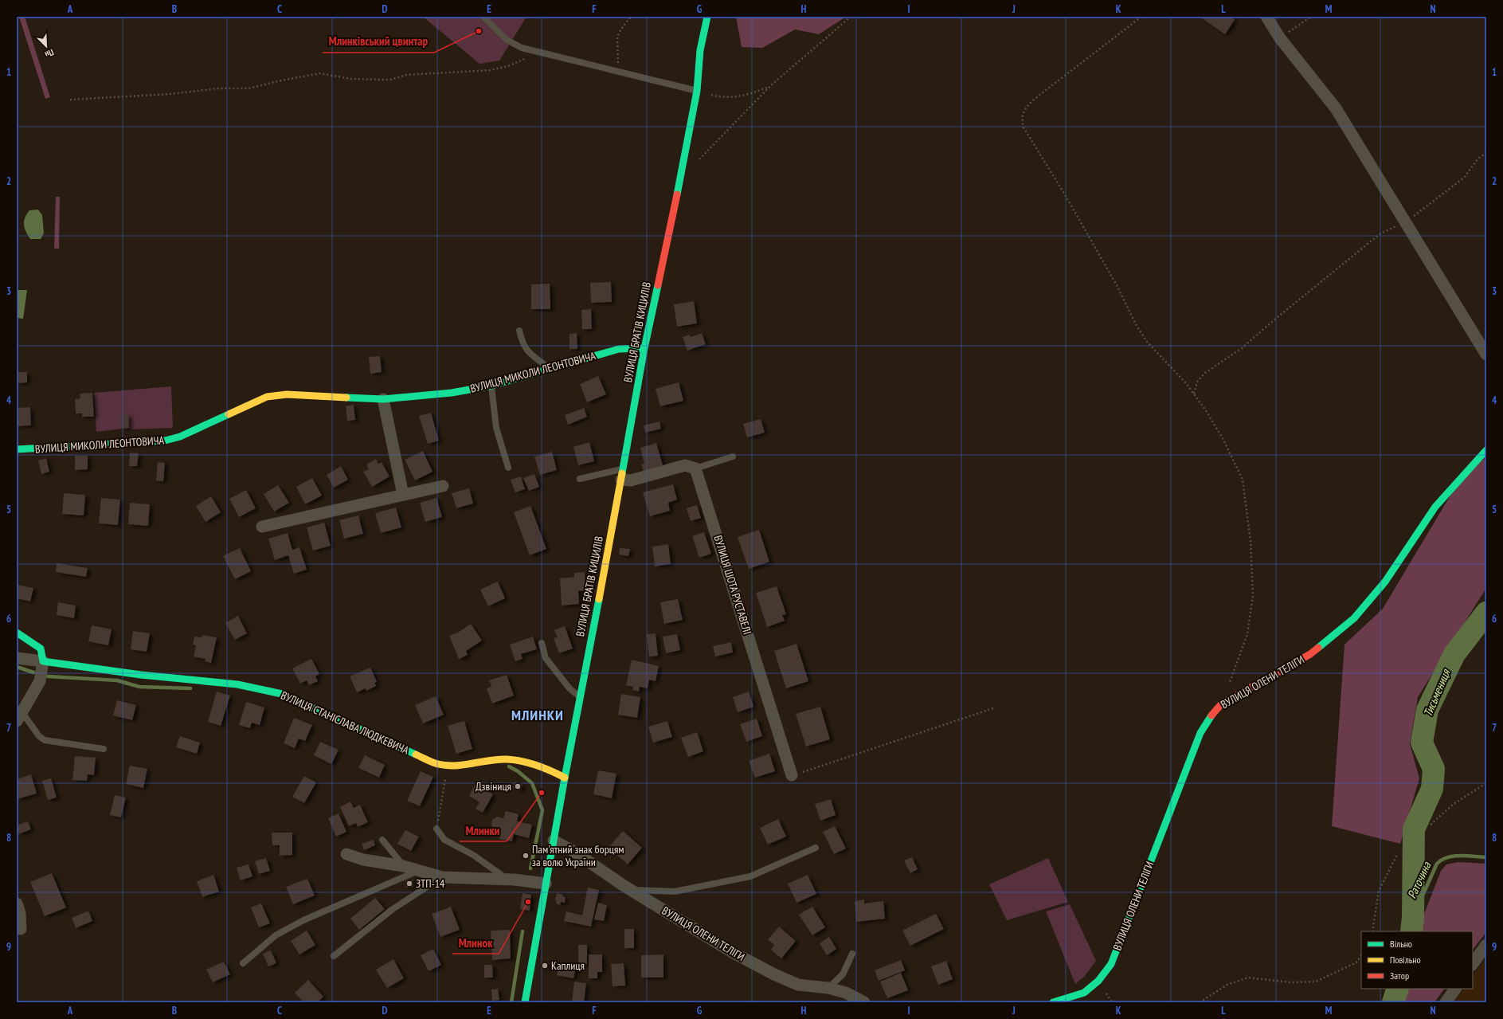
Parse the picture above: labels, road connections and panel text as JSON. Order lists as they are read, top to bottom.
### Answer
{
  "streets": {
    "street": [
      "ВУЛИЦЯ БРАТІВ КИЦИЛІВ",
      "ВУЛИЦЯ МИКОЛИ ЛЕОНТОВИЧА",
      "ВУЛИЦЯ ШОТА РУСТАВЕЛІ",
      "ВУЛИЦЯ ОЛЕНИ ТЕЛІГИ",
      "ВУЛИЦЯ СТАНІСЛАВА ЛЮДКЕВИЧА"
    ]
  },
  "crossings": [
    ["ВУЛИЦЯ БРАТІВ КИЦИЛІВ", "ВУЛИЦЯ МИКОЛИ ЛЕОНТОВИЧА"],
    ["ВУЛИЦЯ БРАТІВ КИЦИЛІВ", "ВУЛИЦЯ ОЛЕНИ ТЕЛІГИ"],
    ["ВУЛИЦЯ БРАТІВ КИЦИЛІВ", "ВУЛИЦЯ СТАНІСЛАВА ЛЮДКЕВИЧА"]
  ],
  "districts": ["МЛИНКИ"],
  "water": ["Тисьмениця", "Раточина"],
  "places": [
    "Млинківський цвинтар",
    "Дзвіниця",
    "Млинки",
    "Пам'ятний знак борцям за волю України",
    "ЗТП-14",
    "Млинок",
    "Каплиця"
  ],
  "legend": ["Вільно", "Повільно", "Затор"],
  "north": "bottom right",
  "grid": {
    "columns": [
      "A",
      "B",
      "C",
      "D",
      "E",
      "F",
      "G",
      "H",
      "I",
      "J",
      "K",
      "L",
      "M",
      "N"
    ],
    "rows": [
      "1",
      "2",
      "3",
      "4",
      "5",
      "6",
      "7",
      "8",
      "9"
    ]
  }
}
